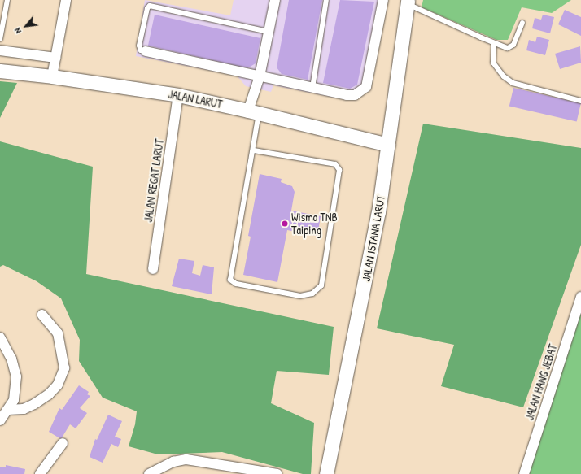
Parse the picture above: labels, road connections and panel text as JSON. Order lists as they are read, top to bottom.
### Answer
{
  "streets": {
    "main road": ["JALAN LARUT", "JALAN ISTANA LARUT"],
    "street": ["JALAN REGAT LARUT", "JALAN HANG JEBAT"]
  },
  "crossings": [
    ["JALAN LARUT", "JALAN REGAT LARUT"],
    ["JALAN LARUT", "JALAN ISTANA LARUT"]
  ],
  "places": ["Wisma TNB Taiping"],
  "north": "bottom left"
}
